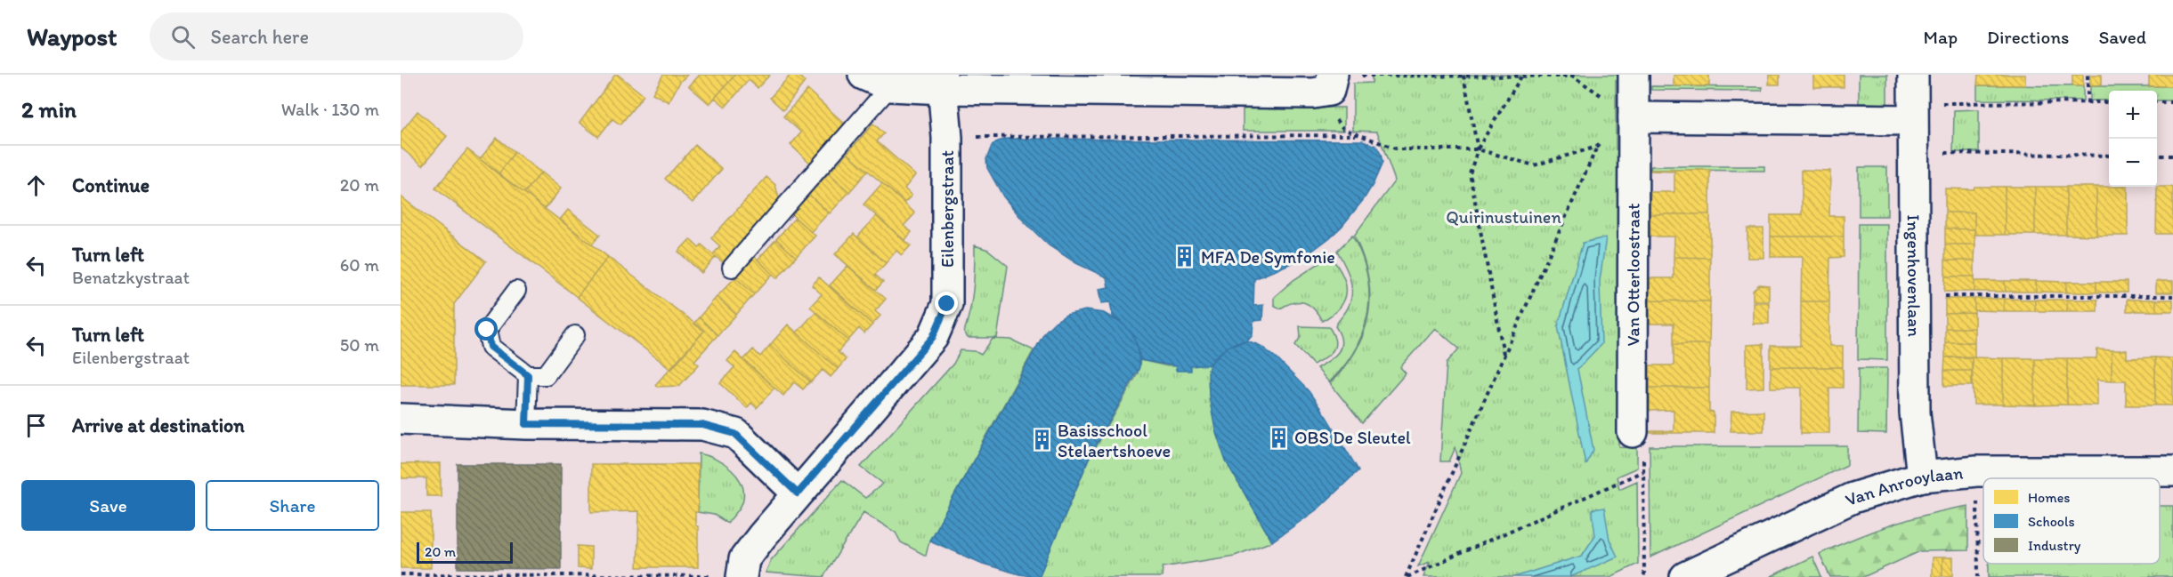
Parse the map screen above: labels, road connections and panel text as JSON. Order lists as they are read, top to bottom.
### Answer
{
  "streets": {
    "street": [
      "Eilenbergstraat",
      "Van Otterloostraat",
      "Ingenhovenlaan",
      "Van Anrooylaan"
    ]
  },
  "crossings": [
    ["Ingenhovenlaan", "Van Anrooylaan"]
  ],
  "parks": ["Quirinustuinen"],
  "places": {
    "building": ["MFA De Symfonie", "OBS De Sleutel", "Basisschool Stelaertshoeve"]
  },
  "legend": ["Homes", "Schools", "Industry"],
  "scale_bar": "20 m",
  "page": {
    "header": "Waypost",
    "search": "Search here",
    "nav": ["Map", "Directions", "Saved"],
    "heading": ["2 min", "Walk · 130 m"],
    "map_buttons": ["+", "−"],
    "list": [
      ["Continue", "20 m"],
      ["Turn left", "Benatzkystraat", "60 m"],
      ["Turn left", "Eilenbergstraat", "50 m"],
      "Arrive at destination"
    ],
    "buttons": ["Save", "Share"],
    "scale": "20 m"
  }
}
